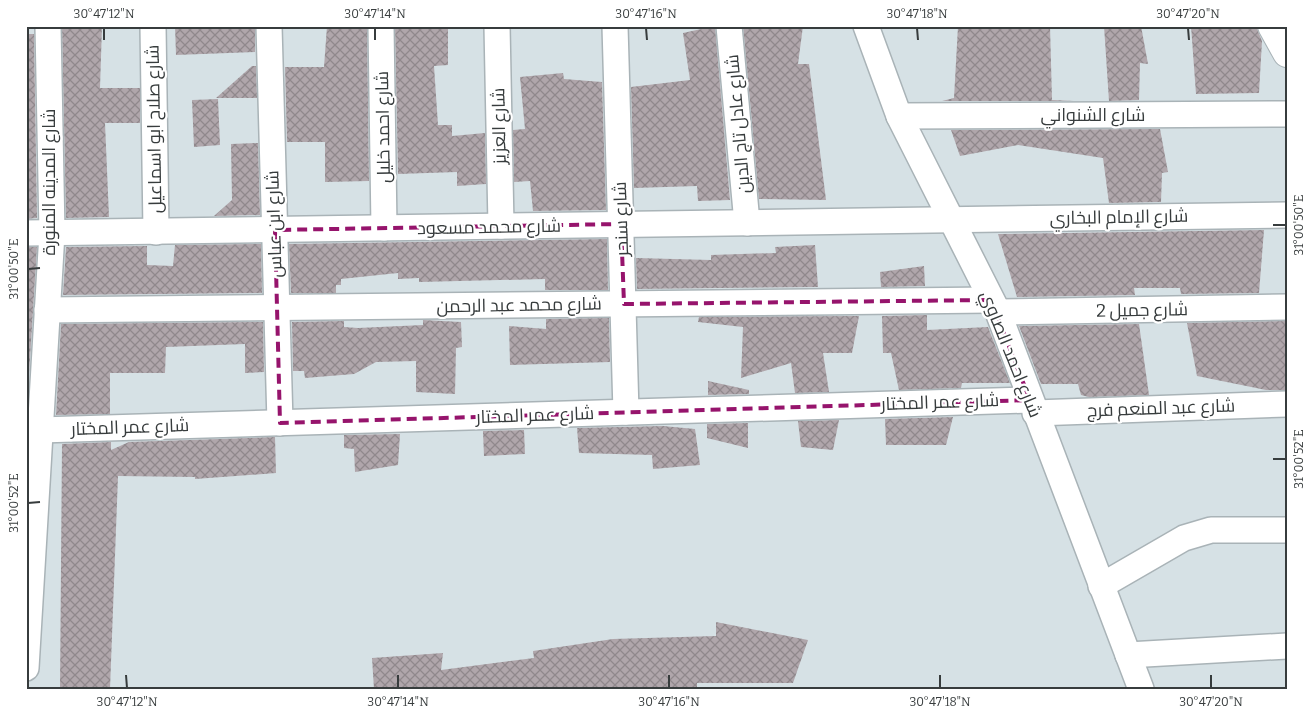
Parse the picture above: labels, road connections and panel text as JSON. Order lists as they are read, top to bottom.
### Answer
{
  "streets": {
    "street": [
      "شارع الشنواني",
      "شارع عادل تاج الدين",
      "شارع العزيز",
      "شارع احمد خليل",
      "شارع صلاح ابو اسماعيل",
      "شارع المدينه المنورة",
      "شارع الإمام البخاري",
      "شارع سنجر",
      "شارع ابن عباس",
      "شارع محمد مسعود",
      "شارع محمد عبد الرحمن",
      "شارع جميل 2",
      "شارع احمد الصاوي",
      "شارع عمر المختار",
      "شارع عبد المنعم فرج"
    ]
  },
  "crossings": [
    ["شارع الشنواني", "شارع احمد الصاوي"],
    ["شارع عادل تاج الدين", "شارع محمد مسعود"],
    ["شارع العزيز", "شارع محمد مسعود"],
    ["شارع احمد خليل", "شارع محمد مسعود"],
    ["شارع صلاح ابو اسماعيل", "شارع محمد مسعود"],
    ["شارع المدينه المنورة", "شارع محمد مسعود"],
    ["شارع المدينه المنورة", "شارع محمد عبد الرحمن"],
    ["شارع المدينه المنورة", "شارع عمر المختار"],
    ["شارع الإمام البخاري", "شارع محمد مسعود"],
    ["شارع الإمام البخاري", "شارع احمد الصاوي"],
    ["شارع سنجر", "شارع محمد مسعود"],
    ["شارع سنجر", "شارع محمد عبد الرحمن"],
    ["شارع سنجر", "شارع عمر المختار"],
    ["شارع ابن عباس", "شارع محمد مسعود"],
    ["شارع ابن عباس", "شارع محمد عبد الرحمن"],
    ["شارع ابن عباس", "شارع عمر المختار"],
    ["شارع محمد مسعود", "شارع احمد الصاوي"],
    ["شارع محمد عبد الرحمن", "شارع جميل 2"],
    ["شارع محمد عبد الرحمن", "شارع احمد الصاوي"],
    ["شارع جميل 2", "شارع احمد الصاوي"],
    ["شارع احمد الصاوي", "شارع عمر المختار"],
    ["شارع احمد الصاوي", "شارع عبد المنعم فرج"],
    ["شارع عمر المختار", "شارع عبد المنعم فرج"]
  ],
  "coordinates": [
    "30°47'12\"N",
    "30°47'14\"N",
    "30°47'16\"N",
    "30°47'18\"N",
    "30°47'20\"N",
    "31°00'50\"E",
    "31°00'52\"E"
  ]
}
